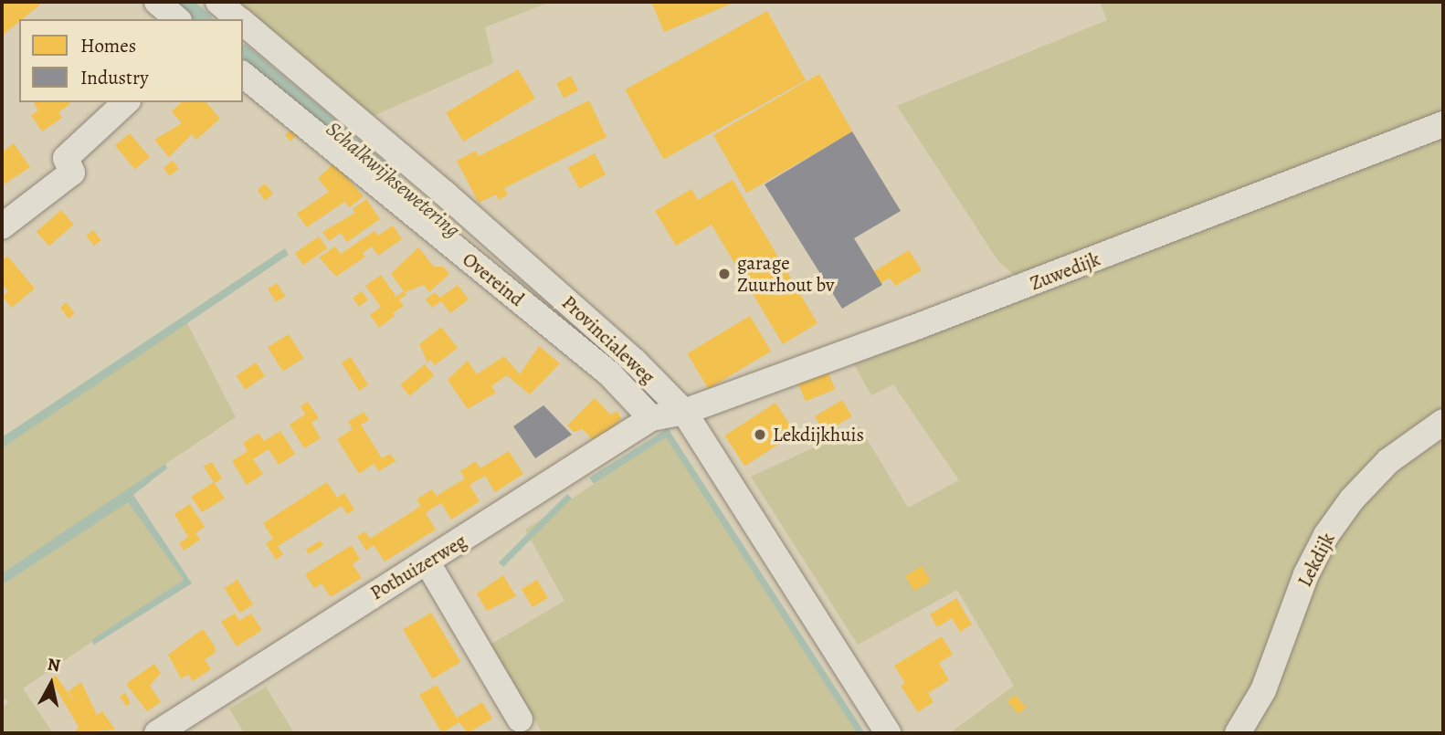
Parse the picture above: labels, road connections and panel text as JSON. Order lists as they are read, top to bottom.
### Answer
{
  "streets": {
    "street": [
      "Zuwedijk",
      "Overeind",
      "Provincialeweg",
      "Lekdijk",
      "Pothuizerweg"
    ]
  },
  "crossings": [
    ["Zuwedijk", "Provincialeweg"],
    ["Zuwedijk", "Pothuizerweg"],
    ["Overeind", "Pothuizerweg"],
    ["Provincialeweg", "Pothuizerweg"]
  ],
  "water": ["Schalkwijksewetering"],
  "places": ["garage Zuurhout bv", "Lekdijkhuis"],
  "legend": ["Homes", "Industry"],
  "north": "top"
}
